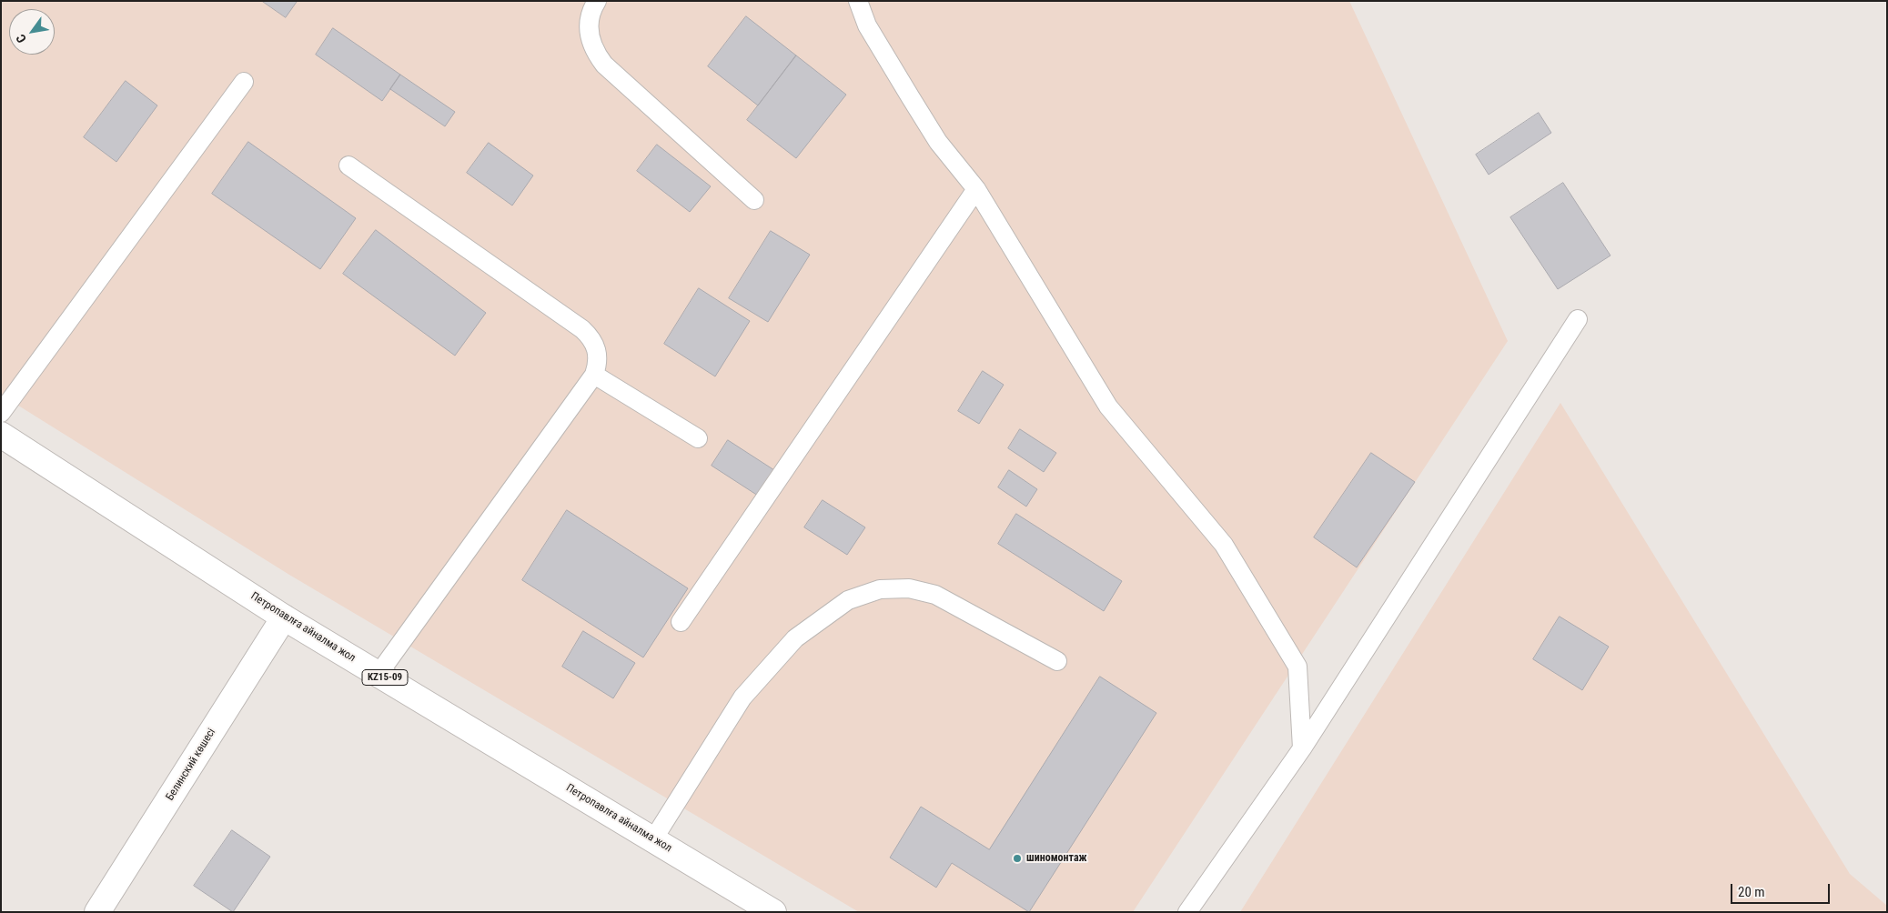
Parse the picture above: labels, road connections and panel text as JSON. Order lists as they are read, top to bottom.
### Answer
{
  "streets": {
    "main road": ["Петропавлға айналма жол", "KZ15-09", "Белинский көшесі"]
  },
  "crossings": [
    ["Петропавлға айналма жол", "Белинский көшесі"]
  ],
  "places": ["шиномонтаж"],
  "scale_bar": "20 m",
  "north": "bottom left"
}
